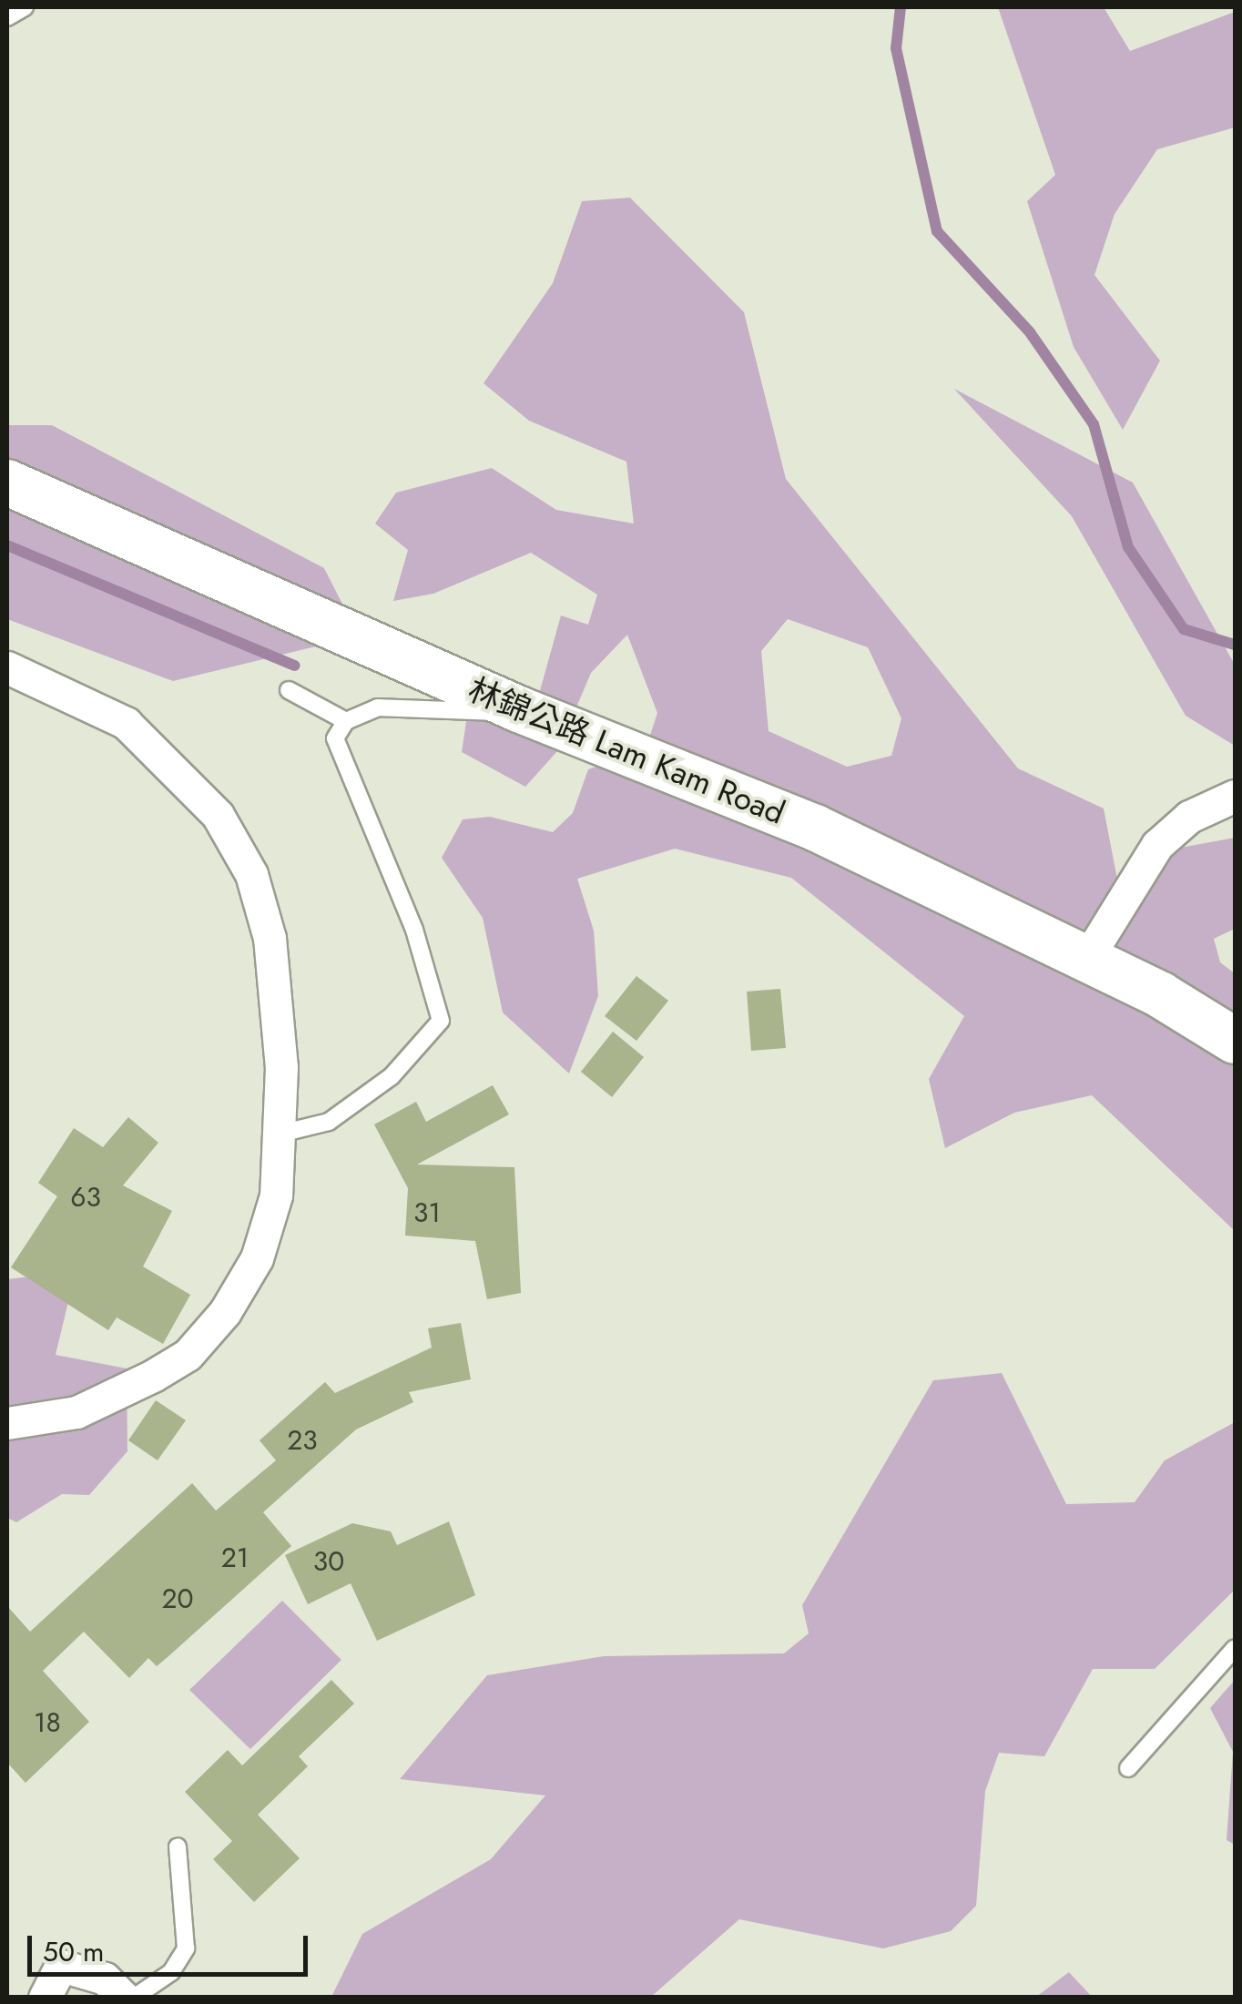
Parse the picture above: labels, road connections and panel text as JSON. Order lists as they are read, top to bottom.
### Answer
{
  "streets": {
    "main road": ["林錦公路 Lam Kam Road"]
  },
  "house_numbers": [
    "63",
    "31",
    "23",
    "21",
    "30",
    "20",
    "18"
  ],
  "scale_bar": "50 m"
}
